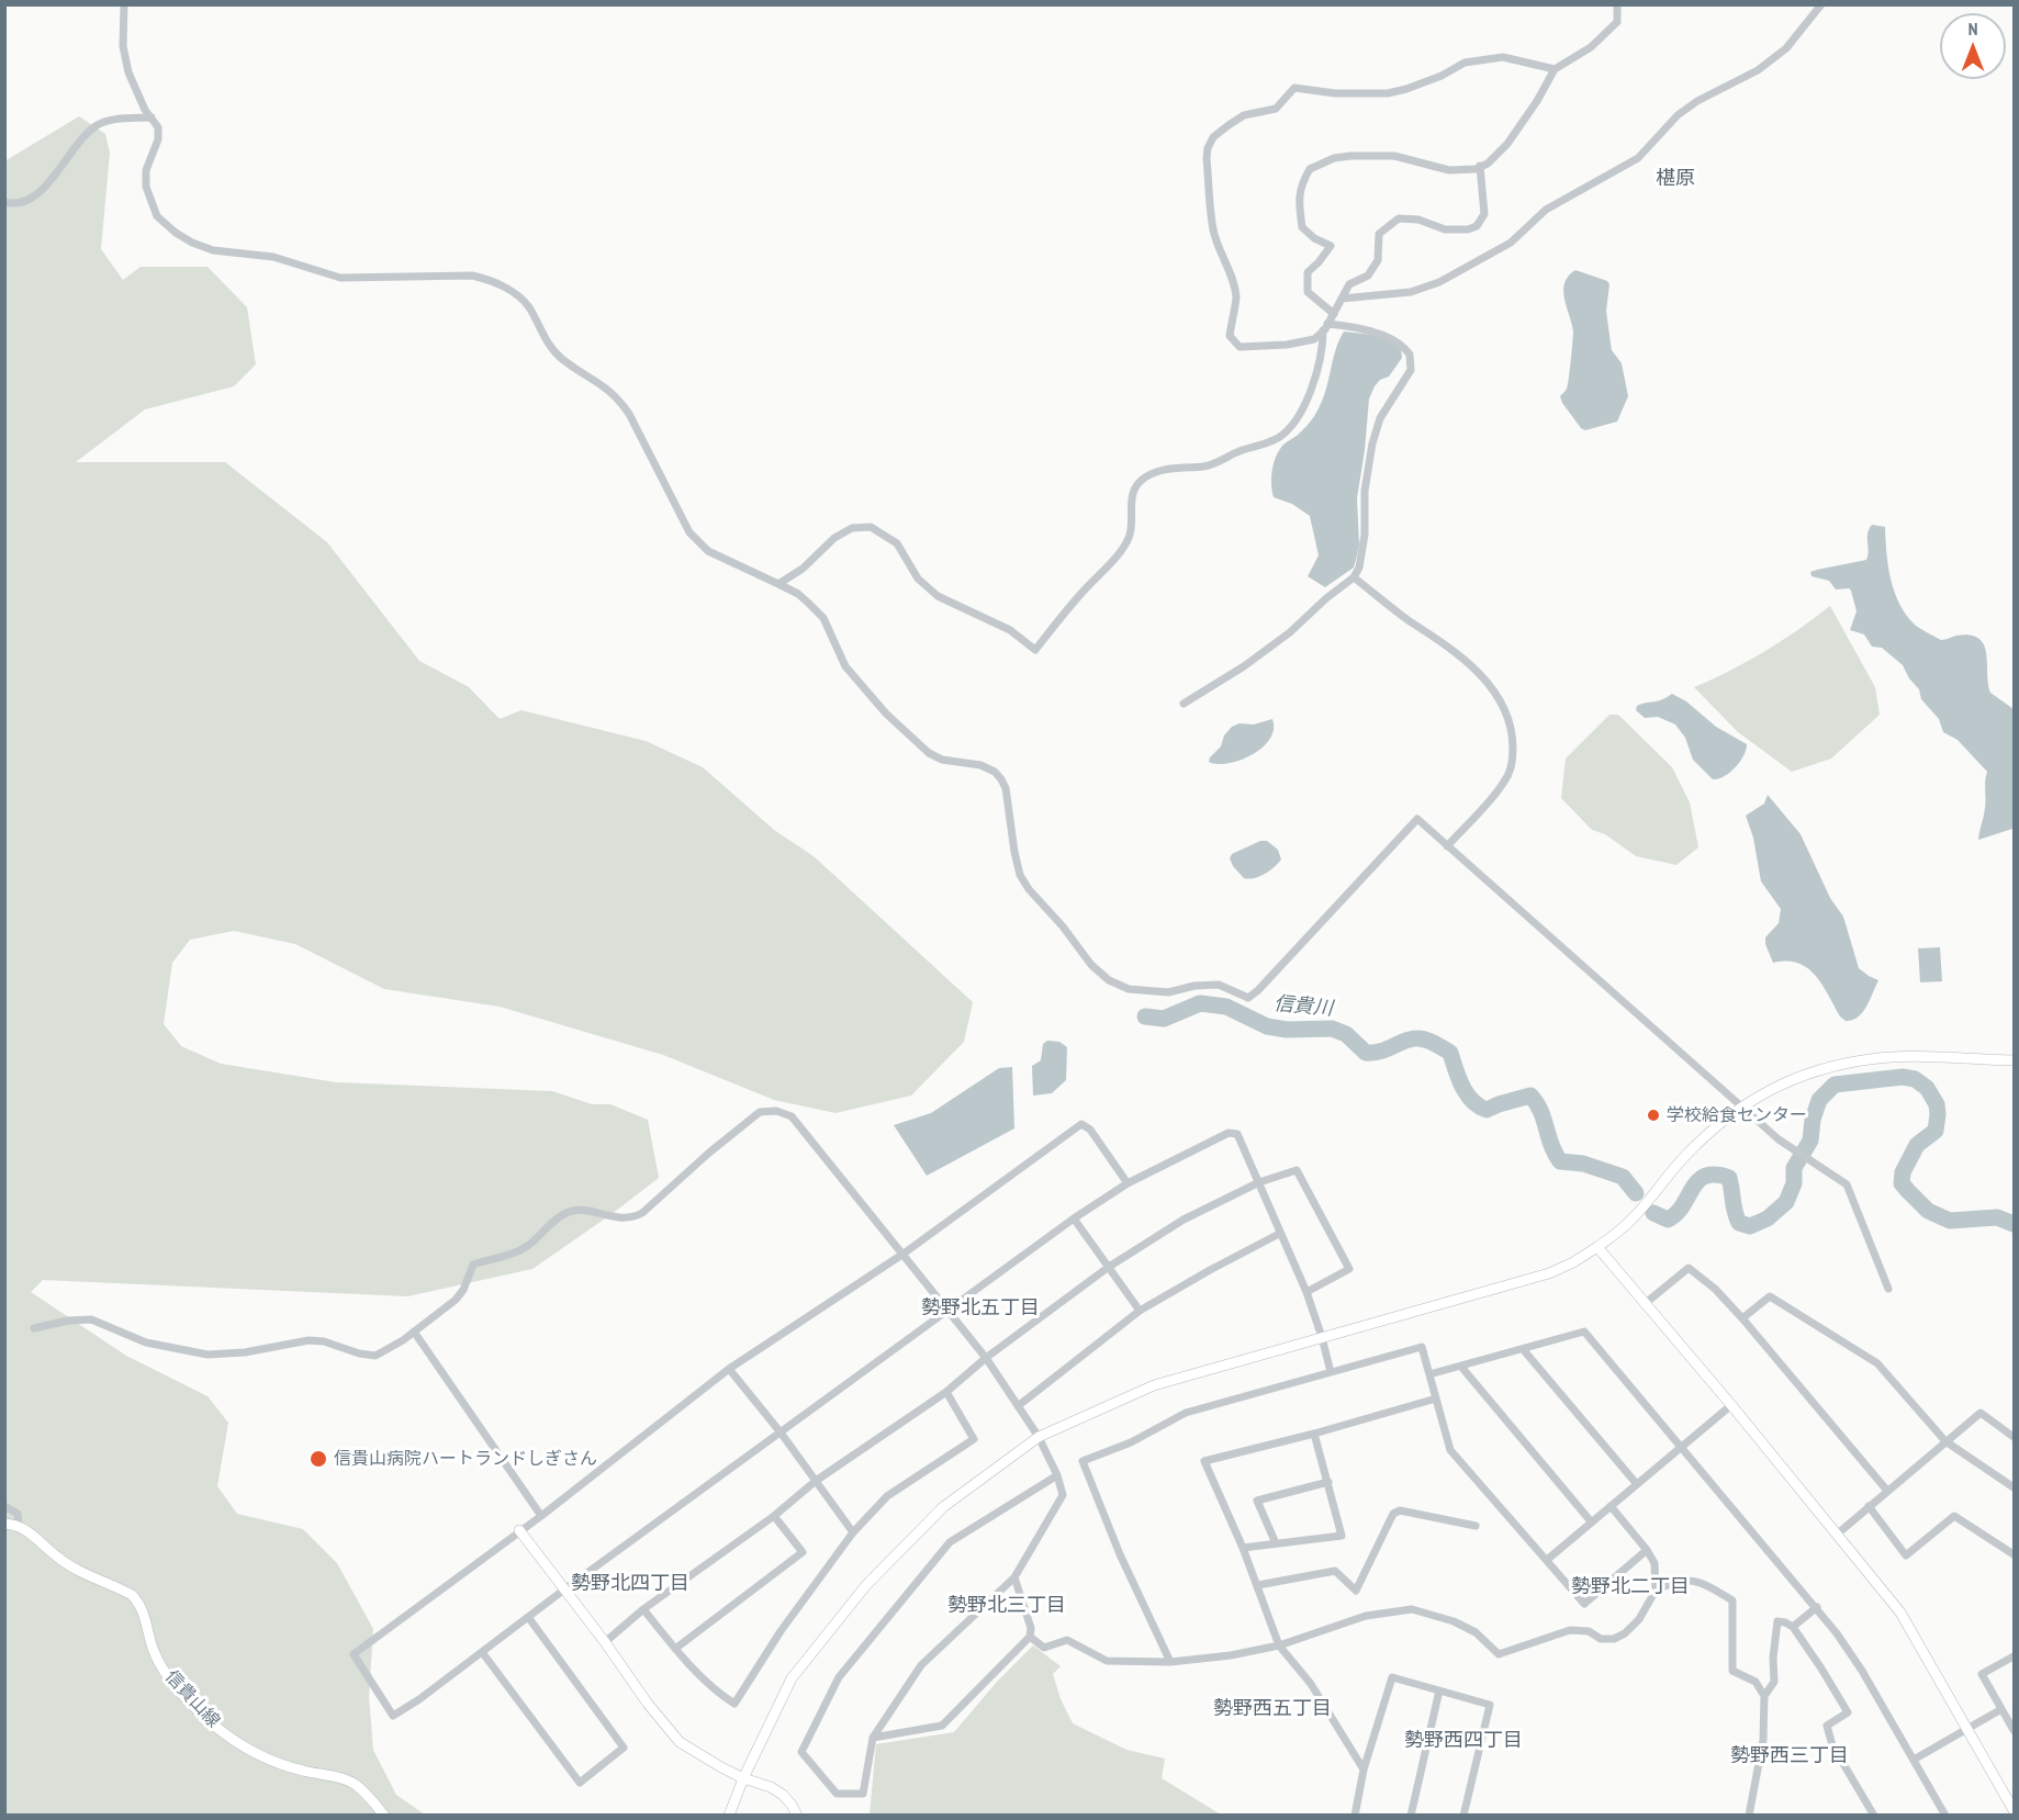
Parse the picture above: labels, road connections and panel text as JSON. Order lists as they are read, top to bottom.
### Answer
{
  "streets": {
    "street": ["信貴山線"]
  },
  "districts": [
    "椹原",
    "勢野北五丁目",
    "勢野北四丁目",
    "勢野北二丁目",
    "勢野北三丁目",
    "勢野西五丁目",
    "勢野西四丁目",
    "勢野西三丁目"
  ],
  "water": ["信貴川"],
  "places": ["学校給食センター", "信貴山病院ハートランドしぎさん"],
  "north": "top"
}
